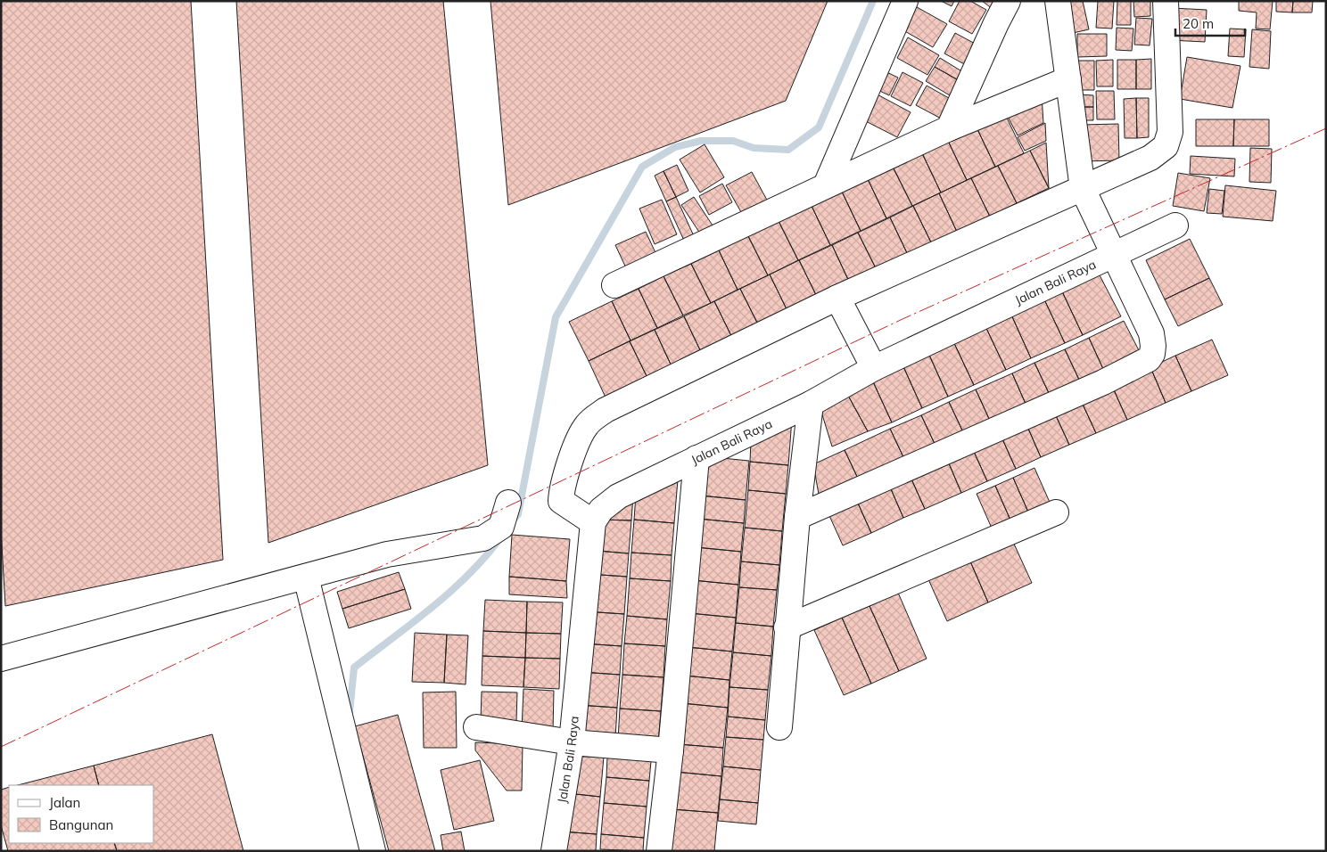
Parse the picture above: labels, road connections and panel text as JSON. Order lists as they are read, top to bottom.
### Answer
{
  "streets": {
    "street": ["Jalan Bali Raya"]
  },
  "legend": ["Jalan", "Bangunan"],
  "scale_bar": "20 m"
}
